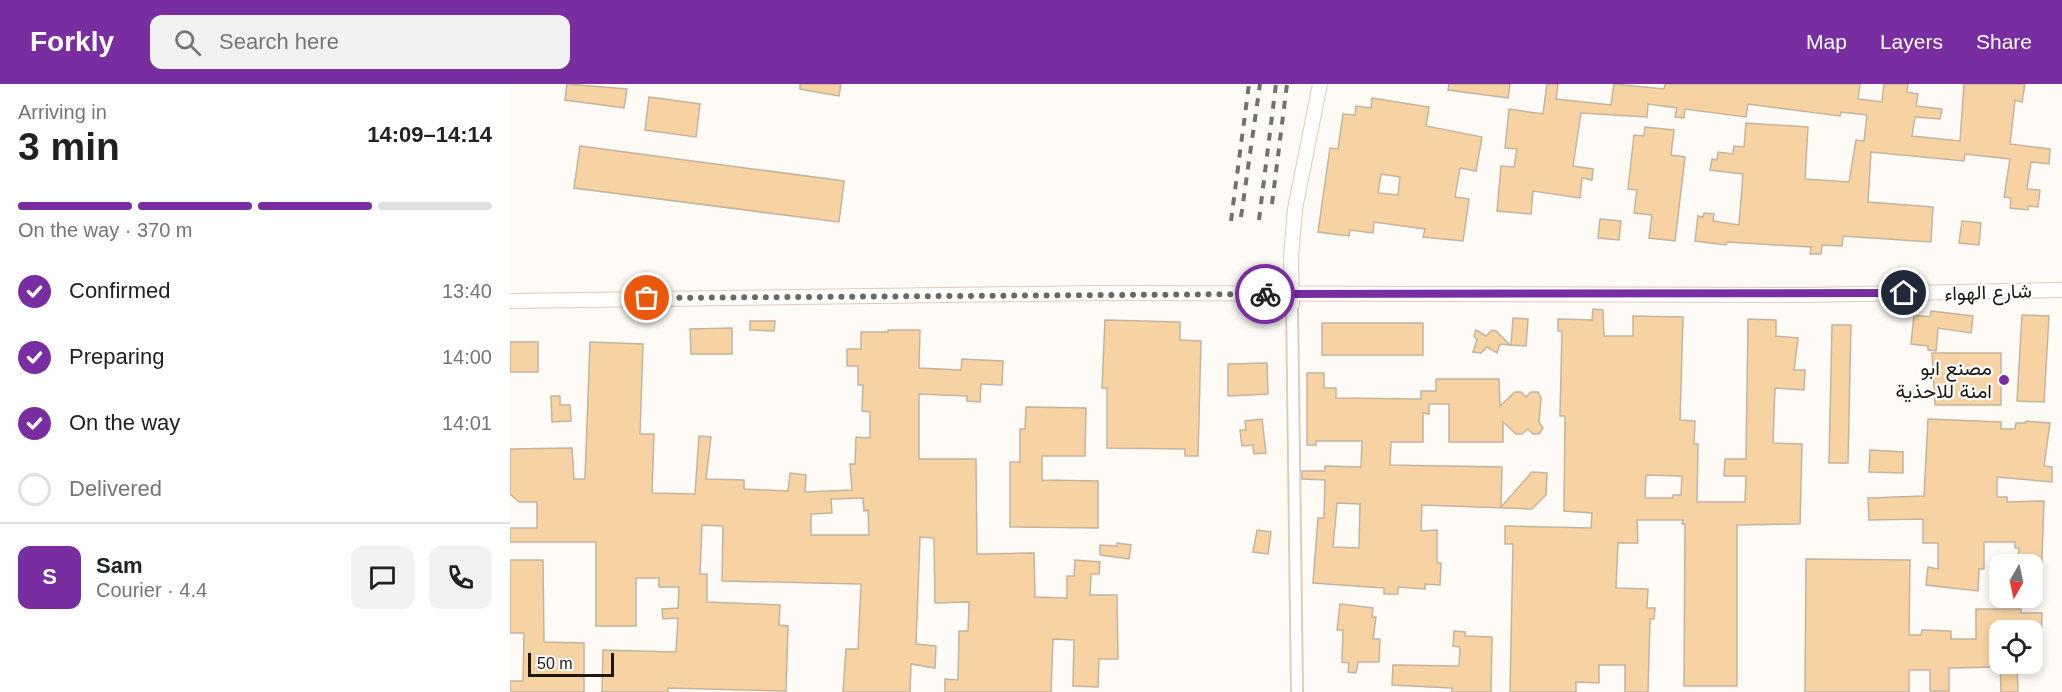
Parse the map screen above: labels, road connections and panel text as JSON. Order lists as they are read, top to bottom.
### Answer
{
  "streets": {
    "street": ["شارع الهواء"]
  },
  "places": ["مصنع ابو امنة للاحذية"],
  "scale_bar": "50 m",
  "north": "bottom",
  "page": {
    "header": "Forkly",
    "search": "Search here",
    "nav": ["Map", "Layers", "Share"],
    "heading": ["3 min", "Arriving in", "14:09–14:14"],
    "panel": ["Sam", "Courier · 4.4"],
    "bar": "On the way · 370 m",
    "list": [
      ["Confirmed", "13:40"],
      ["Preparing", "14:00"],
      ["On the way", "14:01"],
      "Delivered"
    ],
    "round": "S",
    "scale": "50 m"
  }
}
